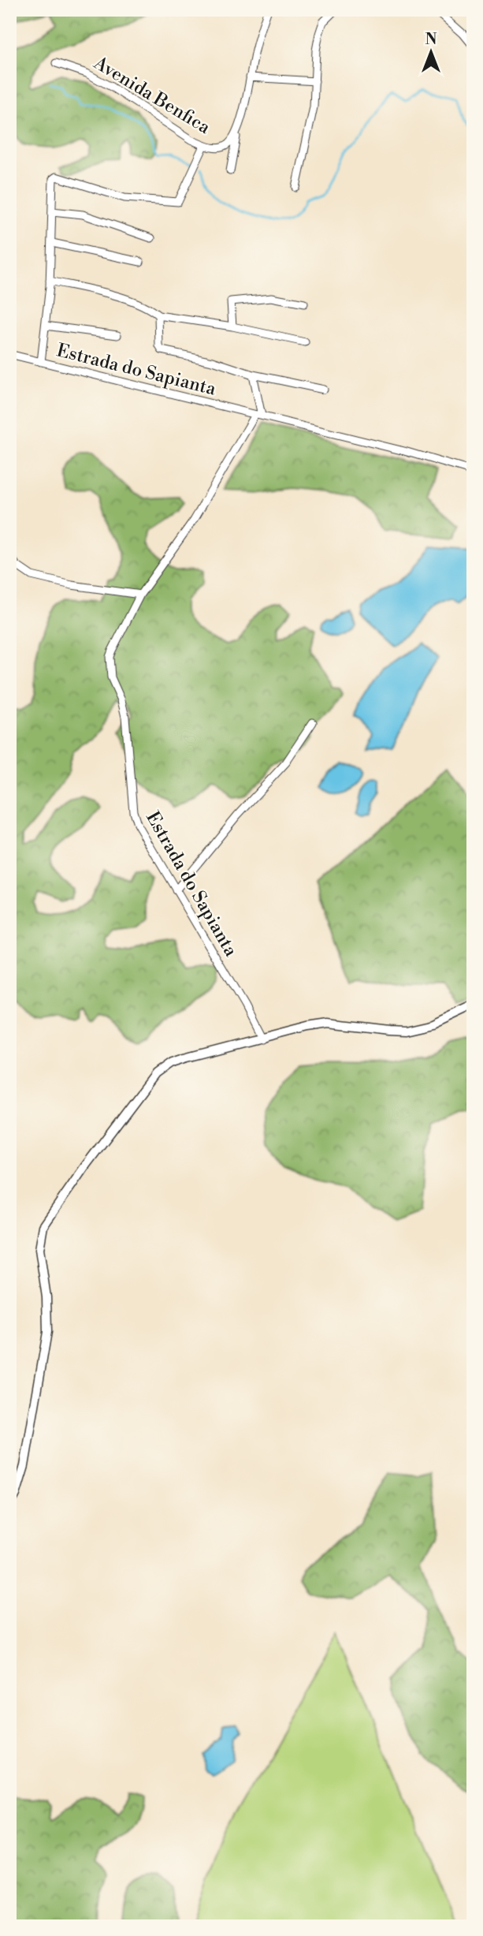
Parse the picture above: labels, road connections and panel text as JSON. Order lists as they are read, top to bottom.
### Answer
{
  "streets": {
    "street": ["Avenida Benfica", "Estrada do Sapianta"]
  },
  "north": "top"
}
